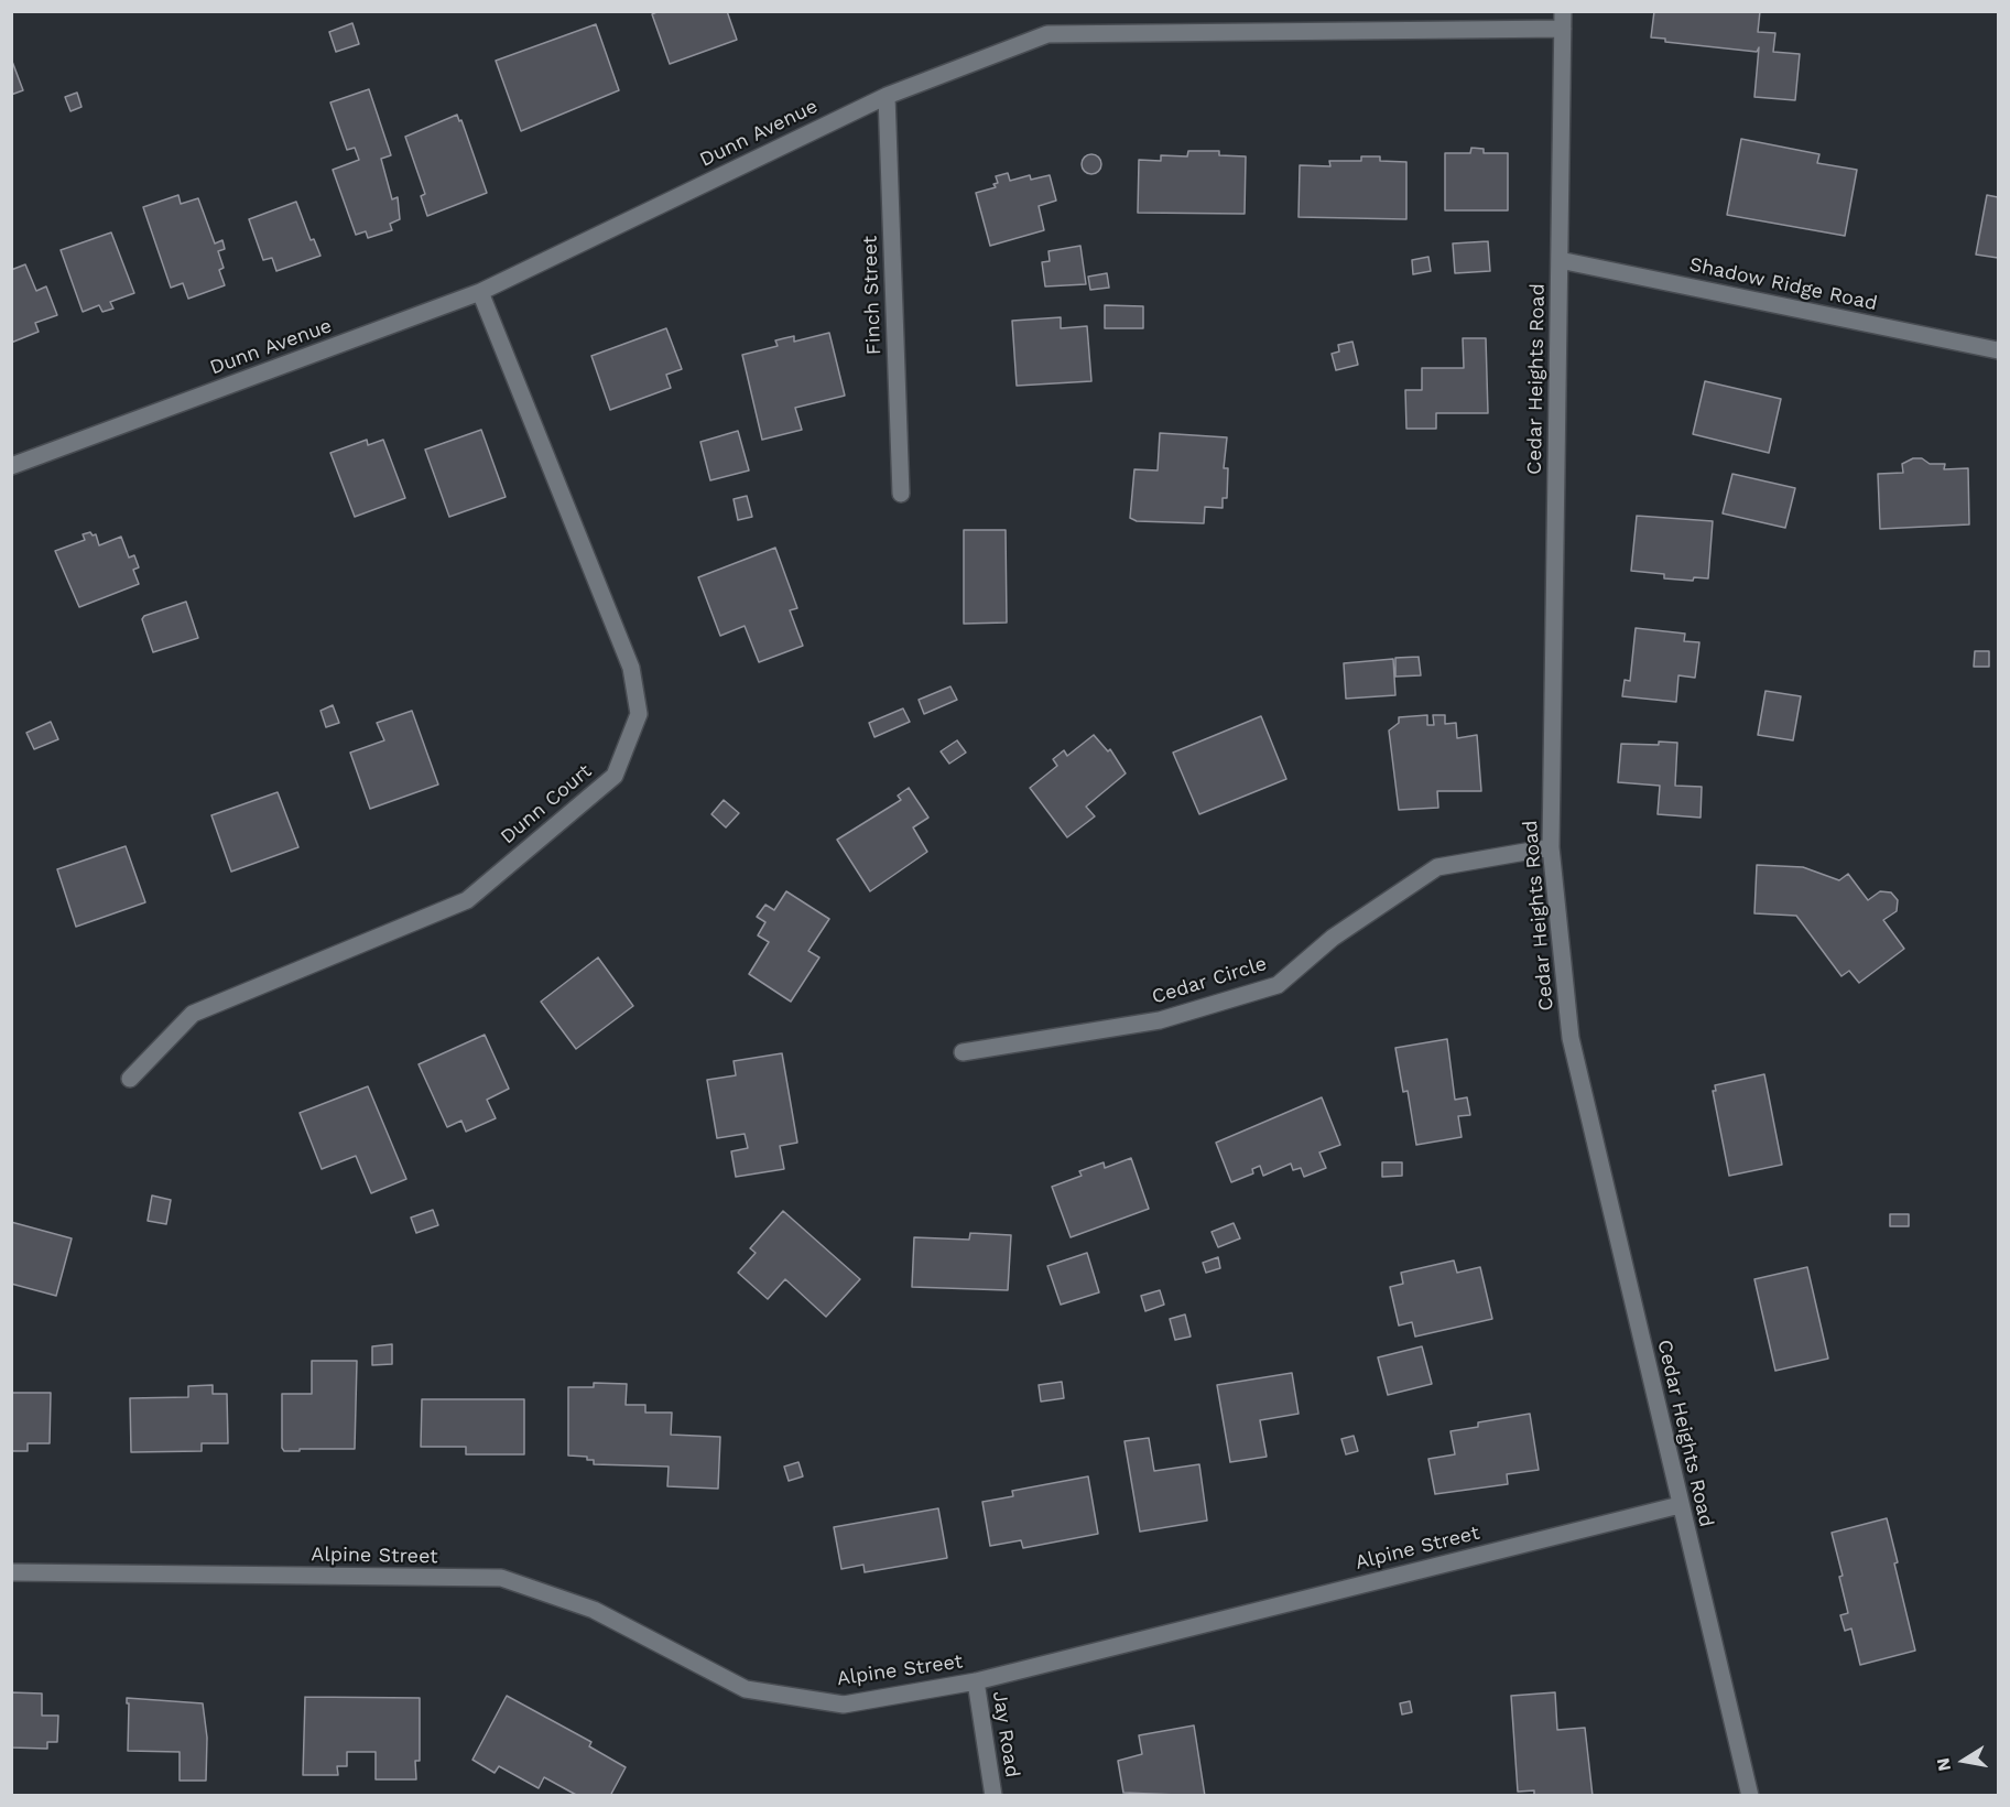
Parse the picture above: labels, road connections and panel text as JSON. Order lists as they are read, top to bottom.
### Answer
{
  "streets": {
    "street": [
      "Dunn Avenue",
      "Shadow Ridge Road",
      "Finch Street",
      "Cedar Heights Road",
      "Dunn Court",
      "Cedar Circle",
      "Alpine Street",
      "Jay Road"
    ]
  },
  "crossings": [
    ["Dunn Avenue", "Finch Street"],
    ["Dunn Avenue", "Cedar Heights Road"],
    ["Dunn Avenue", "Dunn Court"],
    ["Shadow Ridge Road", "Cedar Heights Road"],
    ["Cedar Heights Road", "Cedar Circle"],
    ["Cedar Heights Road", "Alpine Street"],
    ["Alpine Street", "Jay Road"]
  ],
  "north": "left"
}
